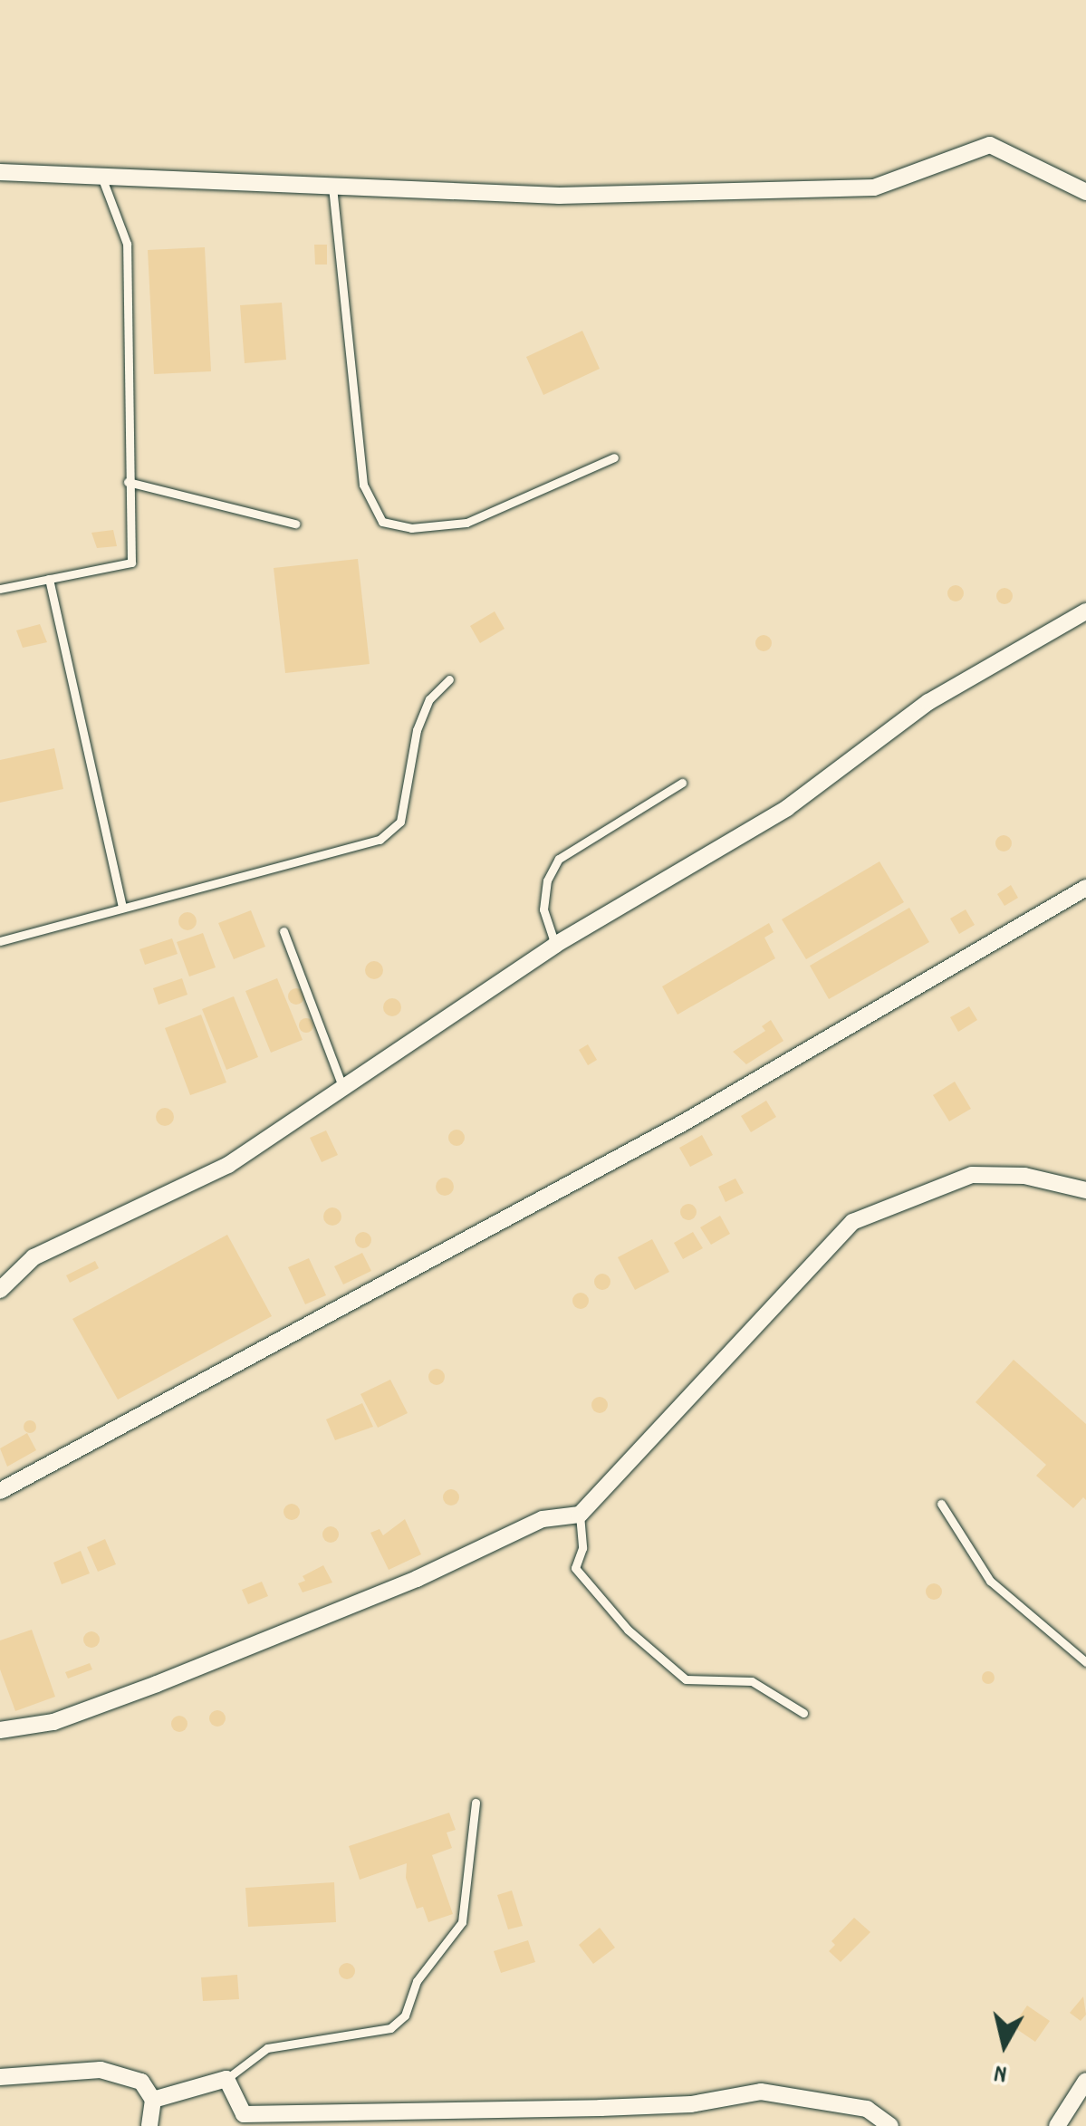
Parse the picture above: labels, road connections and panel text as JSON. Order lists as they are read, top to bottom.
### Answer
{
  "north": "bottom"
}
